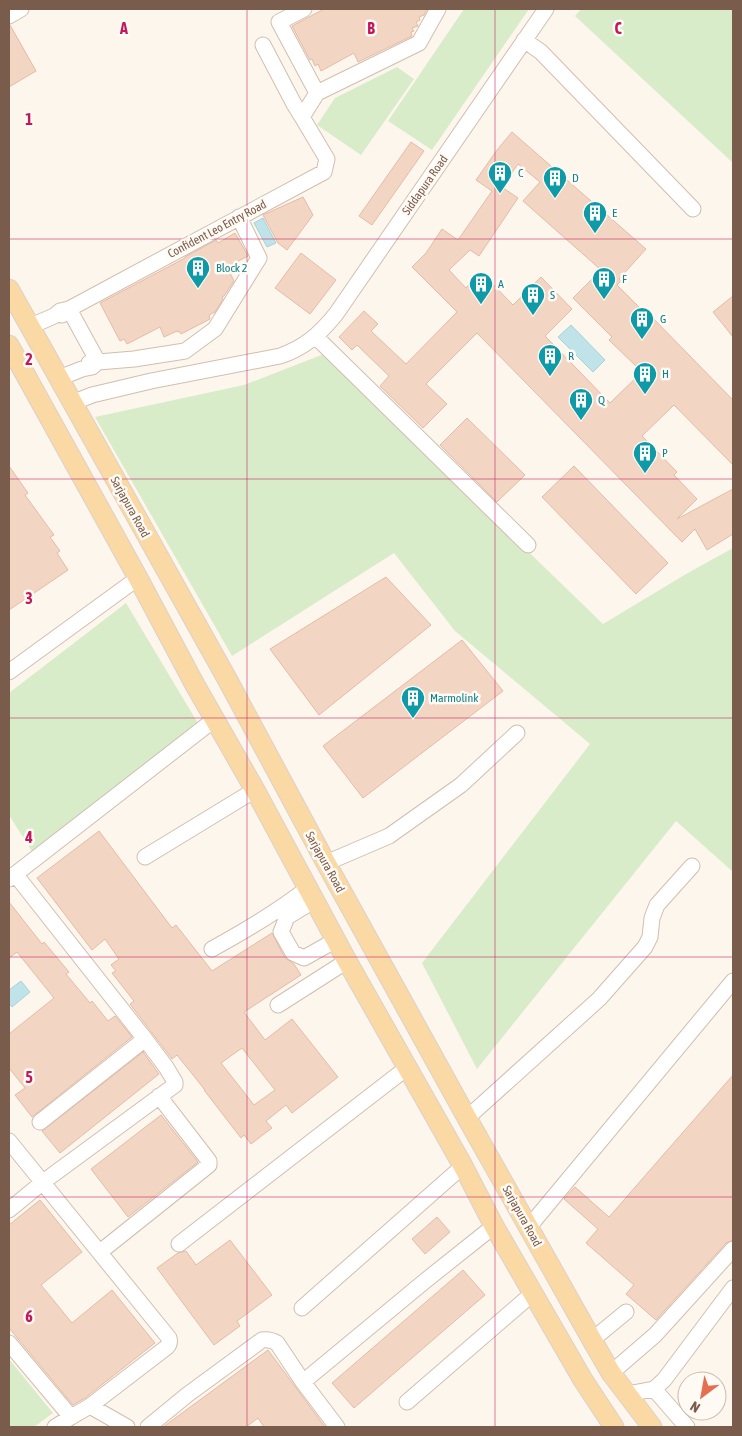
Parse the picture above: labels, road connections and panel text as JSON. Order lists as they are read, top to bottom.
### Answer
{
  "streets": {
    "main road": ["Sarjapura Road"],
    "street": ["Siddapura Road", "Confident Leo Entry Road"]
  },
  "crossings": [
    ["Siddapura Road", "Sarjapura Road"],
    ["Confident Leo Entry Road", "Sarjapura Road"]
  ],
  "places": {
    "building": [
      "C",
      "D",
      "E",
      "Block 2",
      "F",
      "A",
      "S",
      "G",
      "R",
      "H",
      "Q",
      "P",
      "Marmolink"
    ]
  },
  "north": "bottom left",
  "grid": {
    "columns": ["A", "B", "C"],
    "rows": [
      "1",
      "2",
      "3",
      "4",
      "5",
      "6"
    ]
  }
}
